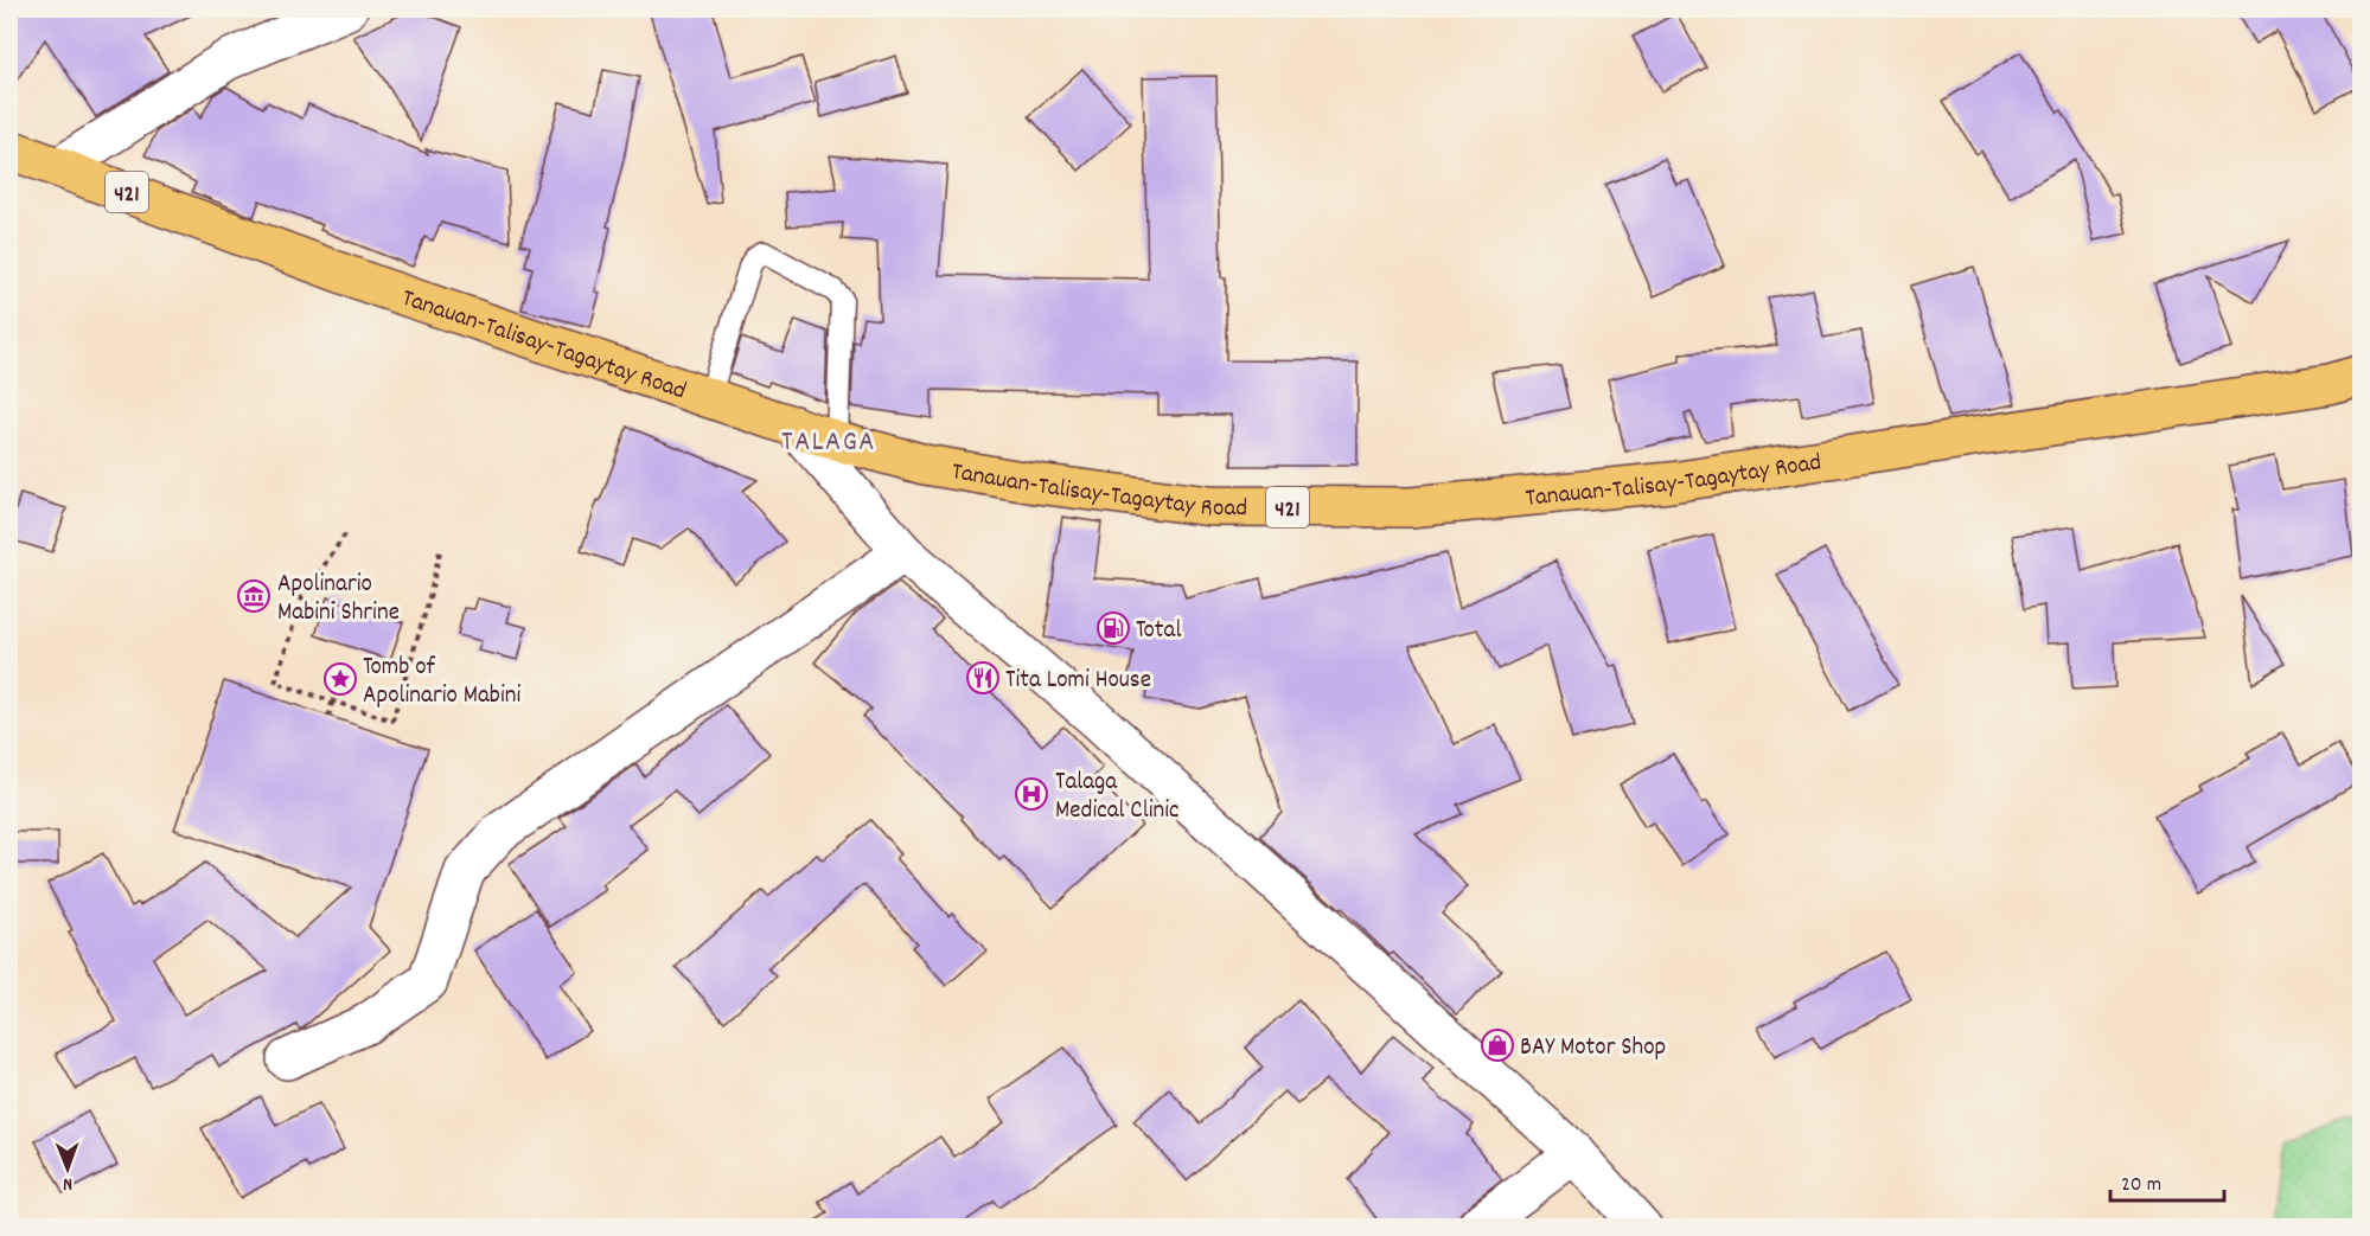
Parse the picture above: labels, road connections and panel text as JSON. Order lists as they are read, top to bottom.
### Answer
{
  "streets": {
    "main road": ["421", "Tanauan-Talisay-Tagaytay Road"]
  },
  "districts": ["TALAGA"],
  "places": {
    "museum": ["Apolinario Mabini Shrine"],
    "fuel station": ["Total"],
    "restaurant": ["Tita Lomi House"],
    "place": ["Tomb of Apolinario Mabini"],
    "hospital": ["Talaga Medical Clinic"],
    "shop": ["BAY Motor Shop"]
  },
  "scale_bar": "20 m",
  "north": "bottom"
}
